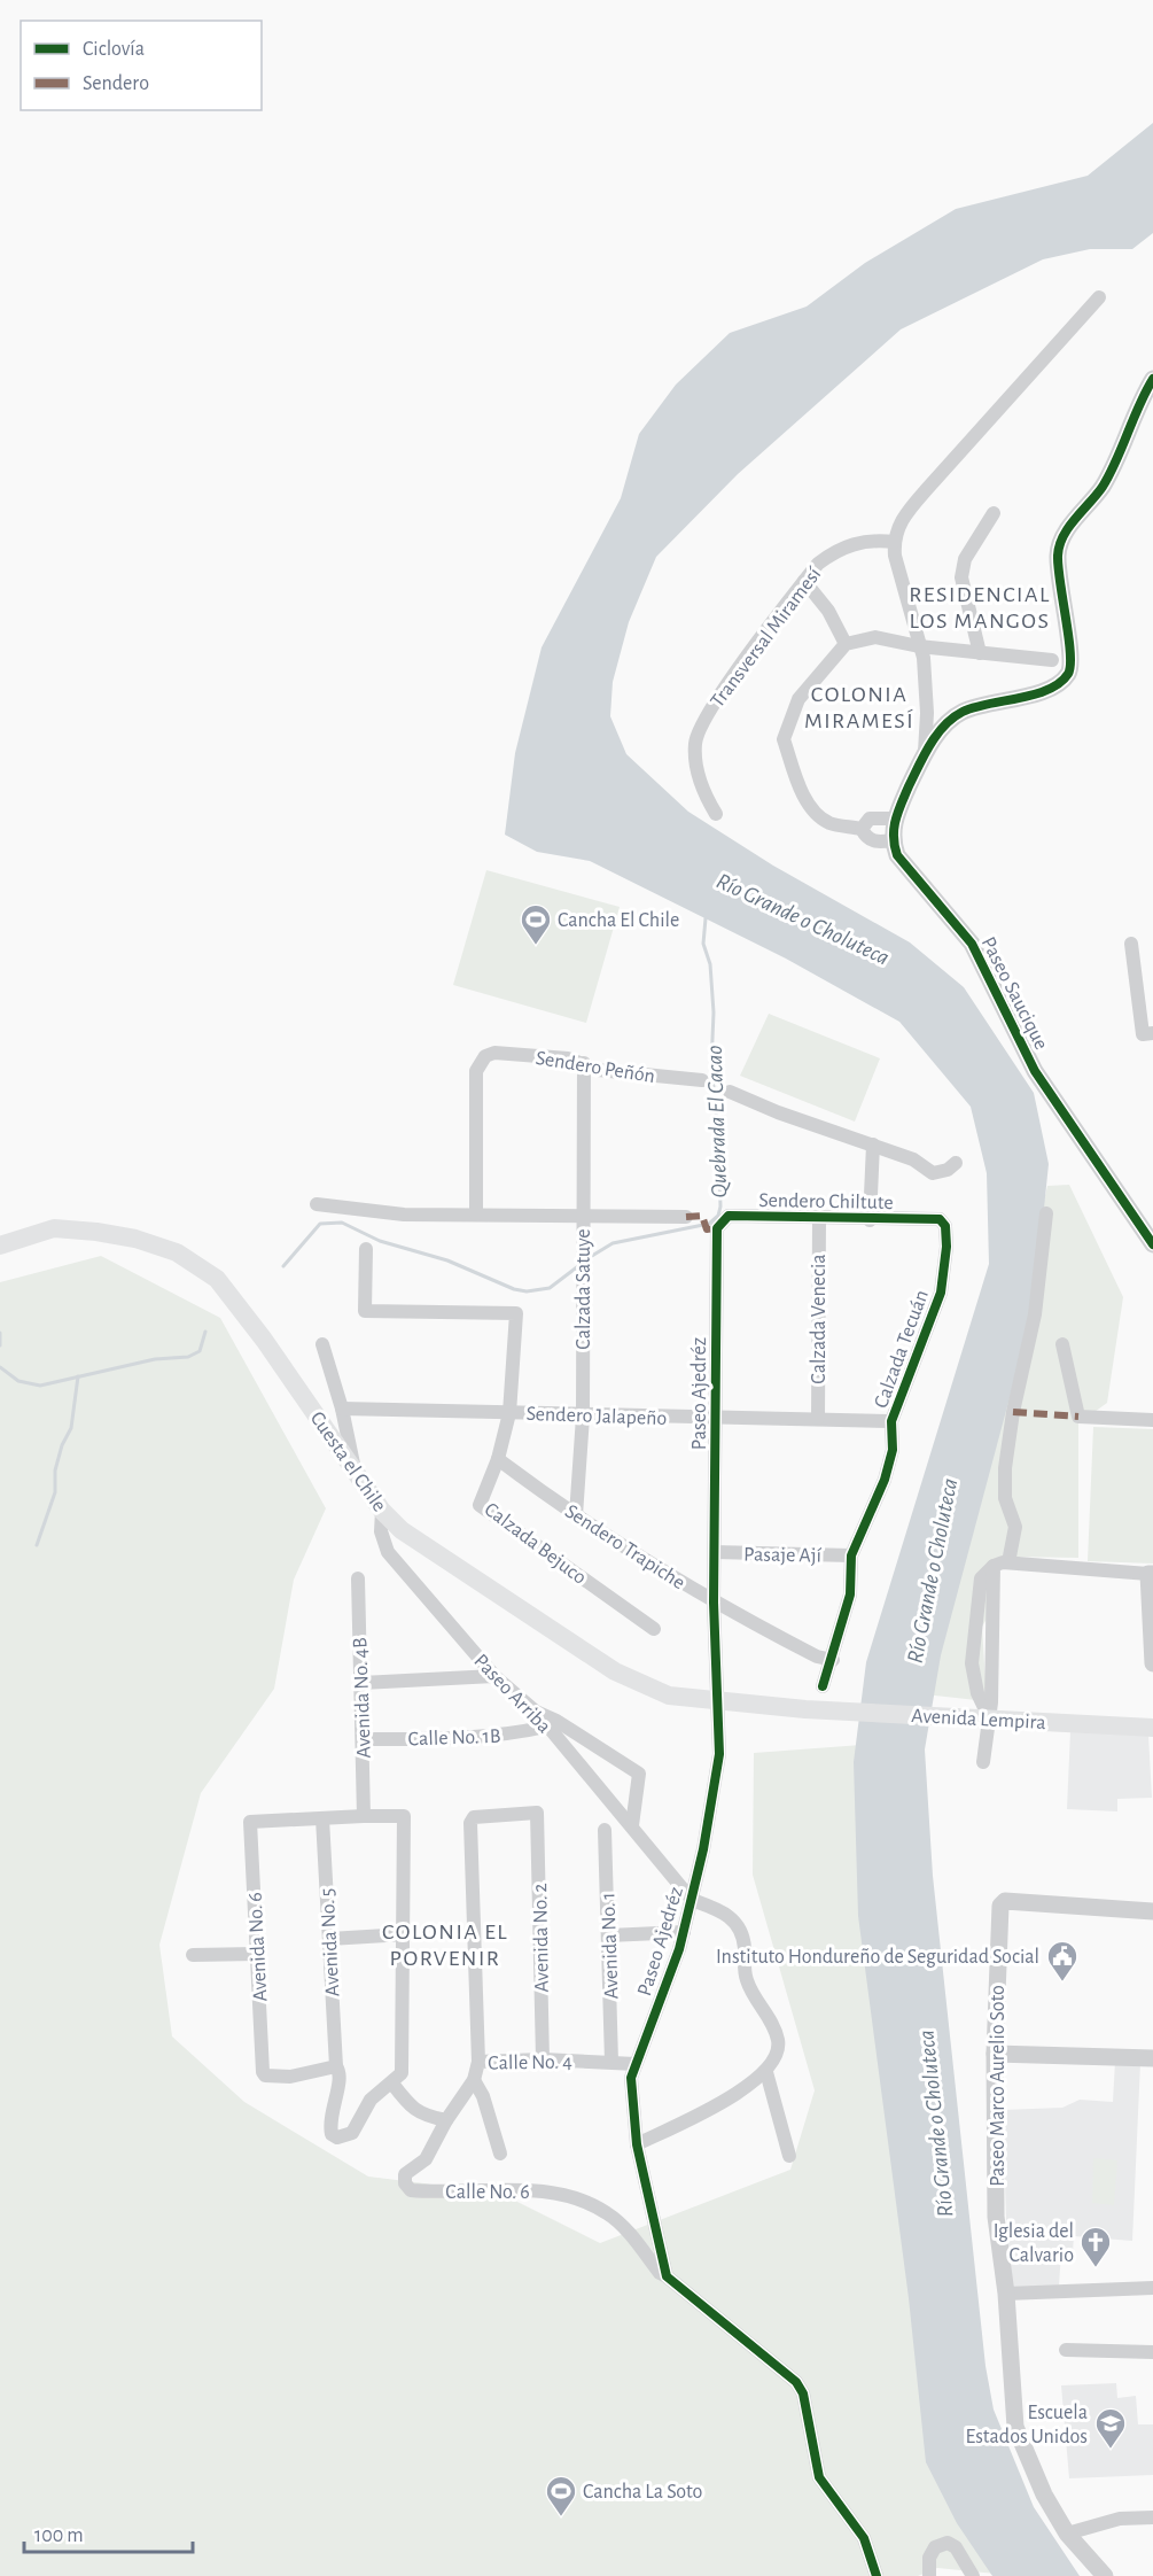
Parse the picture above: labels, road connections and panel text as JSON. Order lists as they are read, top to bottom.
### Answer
{
  "streets": {
    "main road": ["Cuesta el Chile", "Avenida Lempira"],
    "street": [
      "Transversal Miramesí",
      "Paseo Saucique",
      "Sendero Peñón",
      "Sendero Chiltute",
      "Calzada Satuye",
      "Calzada Venecia",
      "Calzada Tecuán",
      "Paseo Ajedréz",
      "Sendero Jalapeño",
      "Calzada Bejuco",
      "Sendero Trapiche",
      "Pasaje Ají",
      "Paseo Arriba",
      "Avenida No. 4B",
      "Calle No. 1B",
      "Avenida No. 2",
      "Avenida No. 5",
      "Avenida No. 1",
      "Avenida No. 6",
      "Calle No. 4",
      "Paseo Marco Aurelio Soto",
      "Calle No. 6"
    ]
  },
  "crossings": [
    ["Sendero Peñón", "Calzada Satuye"],
    ["Sendero Chiltute", "Calzada Venecia"],
    ["Sendero Chiltute", "Calzada Tecuán"],
    ["Sendero Chiltute", "Paseo Ajedréz"],
    ["Calzada Satuye", "Sendero Jalapeño"],
    ["Calzada Satuye", "Sendero Trapiche"],
    ["Calzada Venecia", "Sendero Jalapeño"],
    ["Calzada Tecuán", "Sendero Jalapeño"],
    ["Calzada Tecuán", "Sendero Trapiche"],
    ["Calzada Tecuán", "Pasaje Ají"],
    ["Paseo Ajedréz", "Sendero Jalapeño"],
    ["Paseo Ajedréz", "Cuesta el Chile"],
    ["Paseo Ajedréz", "Sendero Trapiche"],
    ["Paseo Ajedréz", "Pasaje Ají"],
    ["Paseo Ajedréz", "Paseo Arriba"],
    ["Paseo Ajedréz", "Calle No. 4"],
    ["Paseo Ajedréz", "Calle No. 6"],
    ["Sendero Jalapeño", "Calzada Bejuco"],
    ["Cuesta el Chile", "Paseo Arriba"],
    ["Cuesta el Chile", "Avenida Lempira"],
    ["Calzada Bejuco", "Sendero Trapiche"],
    ["Paseo Arriba", "Calle No. 1B"],
    ["Avenida No. 4B", "Calle No. 1B"],
    ["Avenida No. 2", "Calle No. 4"],
    ["Avenida No. 5", "Avenida No. 6"],
    ["Avenida No. 1", "Calle No. 4"],
    ["Calle No. 4", "Calle No. 6"]
  ],
  "districts": ["RESIDENCIAL LOS MANGOS", "COLONIA MIRAMESÍ", "COLONIA EL PORVENIR"],
  "water": ["Río Grande o Choluteca", "Quebrada El Cacao"],
  "places": {
    "sports": ["Cancha El Chile", "Cancha La Soto"],
    "public building": ["Instituto Hondureño de Seguridad Social"],
    "church": ["Iglesia del Calvario"],
    "school or university": ["Escuela Estados Unidos"]
  },
  "legend": ["Ciclovía", "Sendero"],
  "scale_bar": "100 m"
}
